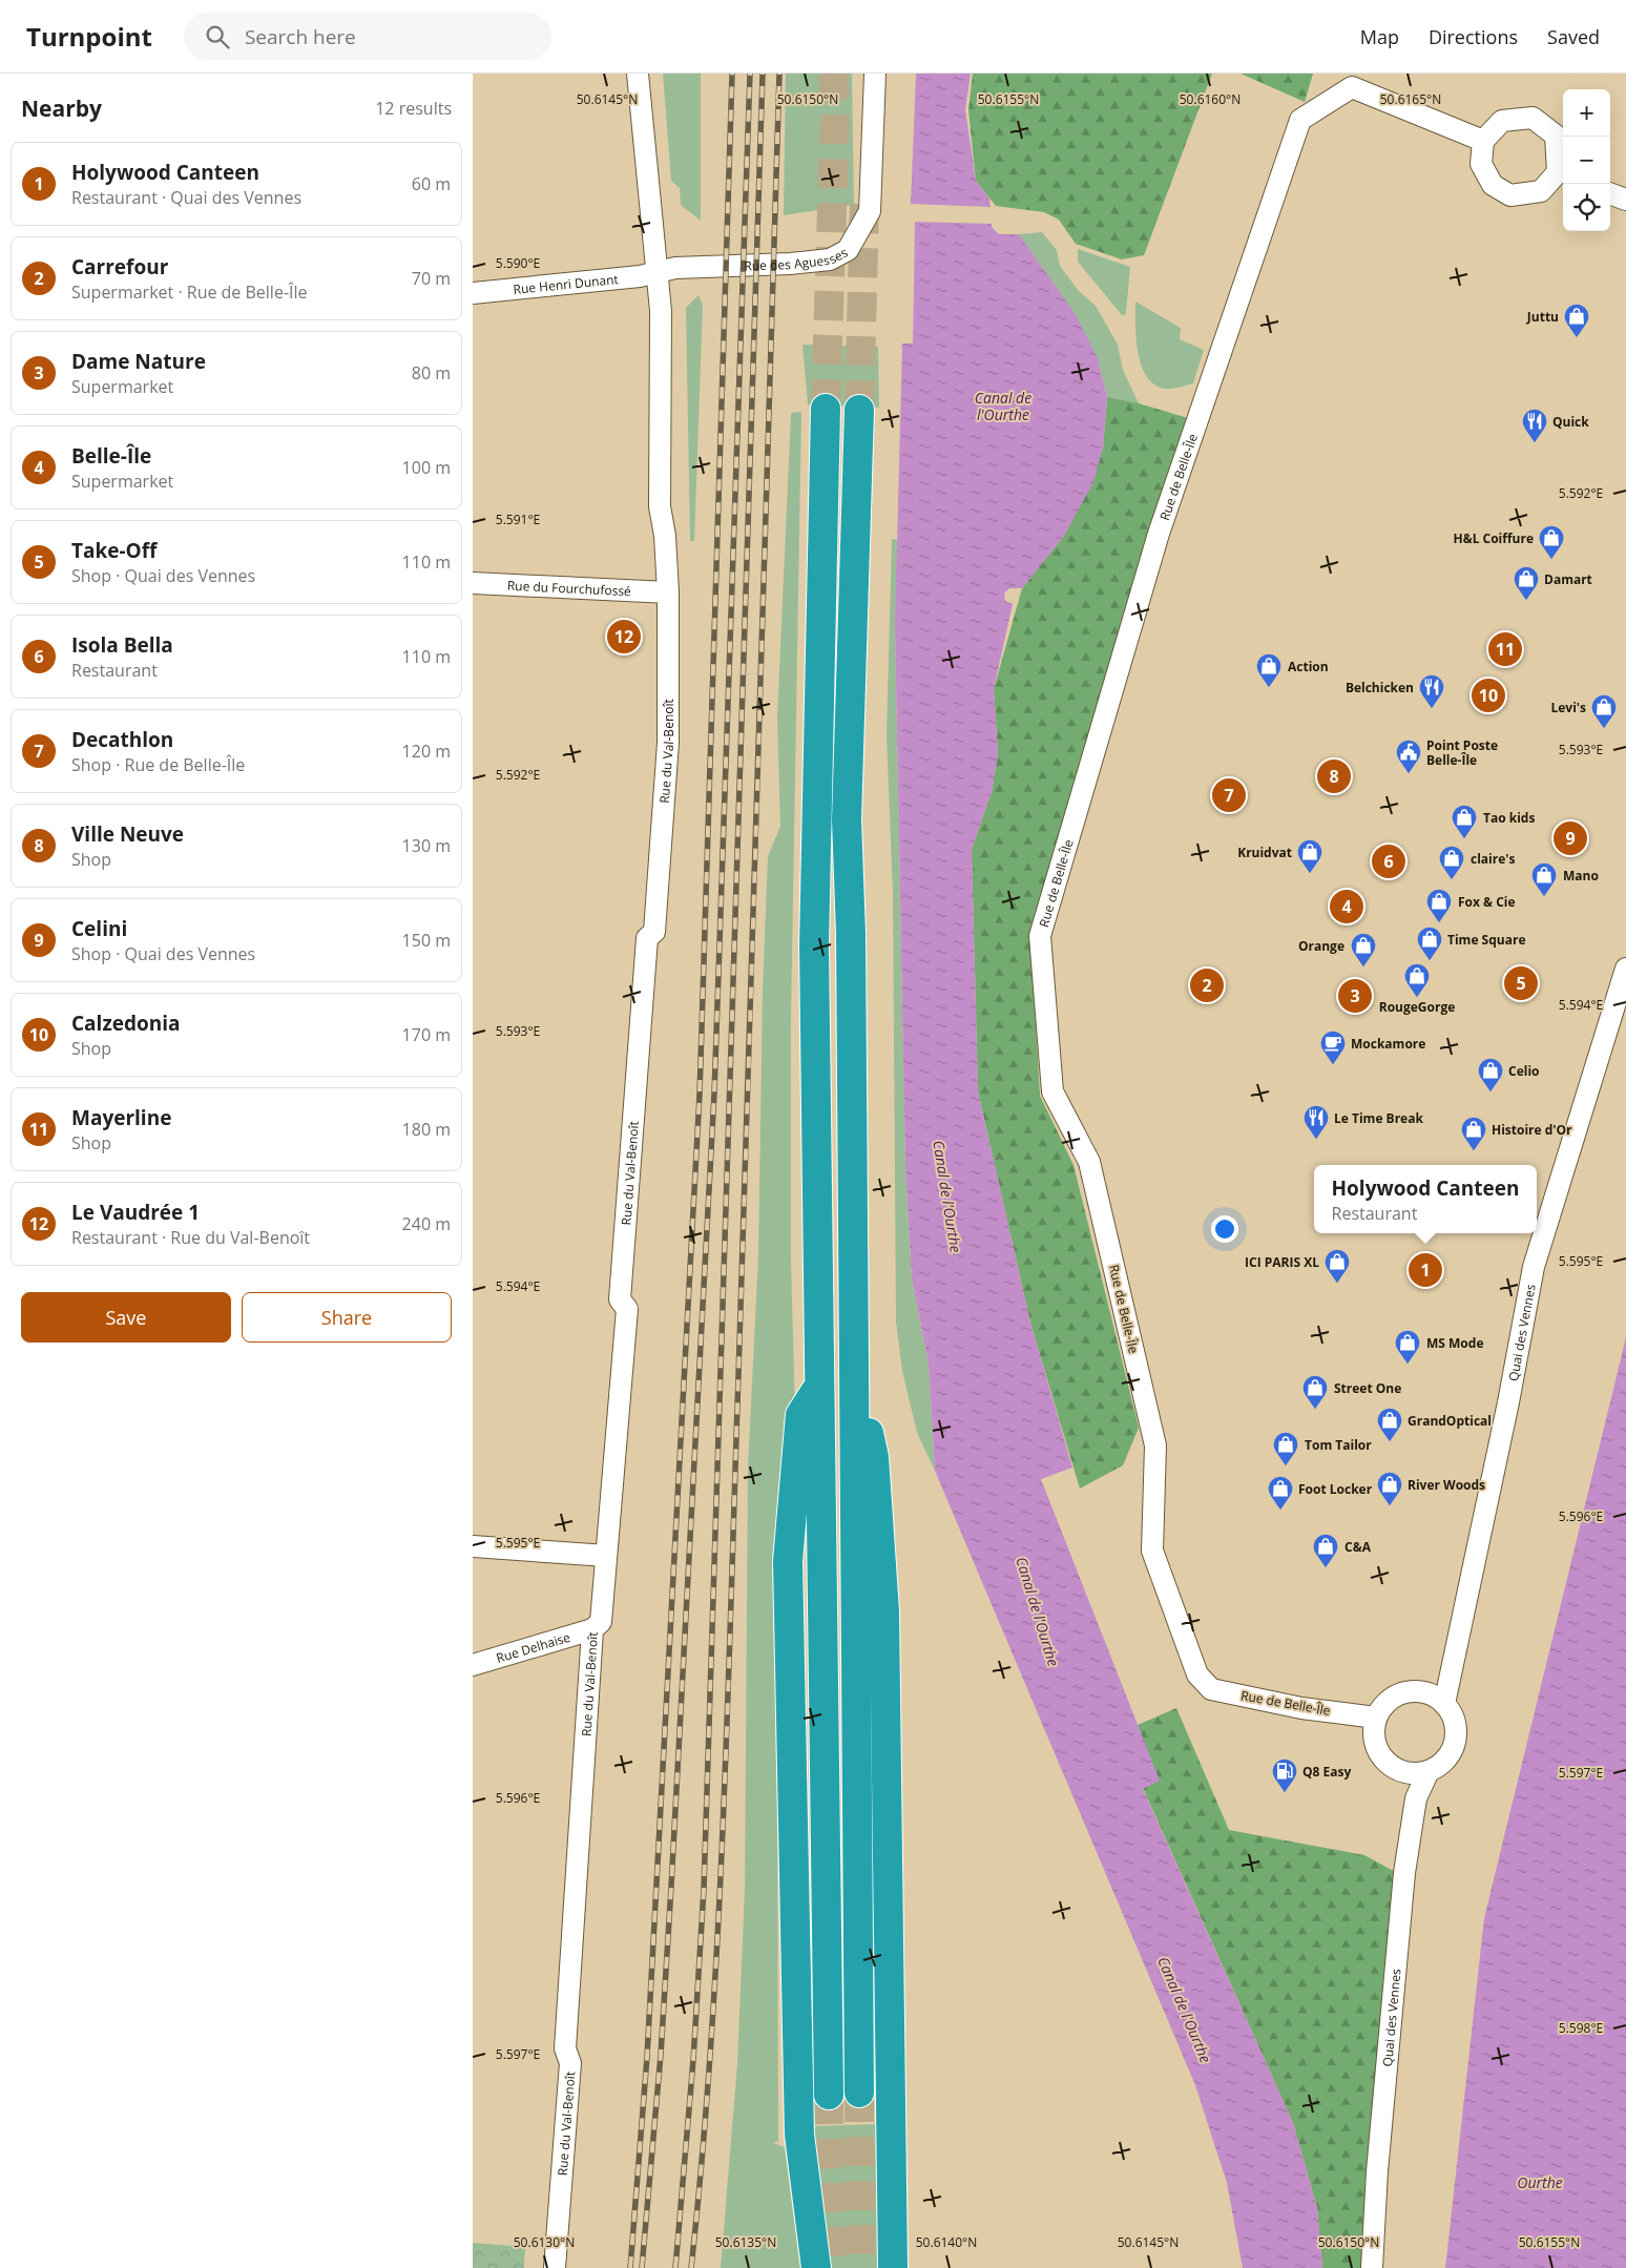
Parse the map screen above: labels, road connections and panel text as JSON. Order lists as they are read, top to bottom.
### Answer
{
  "streets": {
    "street": [
      "Rue des Aguesses",
      "Rue Henri Dunant",
      "Rue de Belle-Île",
      "Rue du Fourchufossé",
      "Rue du Val-Benoît",
      "Quai des Vennes",
      "Rue Delhaise"
    ]
  },
  "crossings": [
    ["Rue des Aguesses", "Rue Henri Dunant"],
    ["Rue des Aguesses", "Rue du Val-Benoît"],
    ["Rue Henri Dunant", "Rue du Val-Benoît"],
    ["Rue de Belle-Île", "Quai des Vennes"],
    ["Rue du Fourchufossé", "Rue du Val-Benoît"],
    ["Rue du Val-Benoît", "Rue Delhaise"]
  ],
  "water": ["Canal de l'Ourthe", "Ourthe"],
  "places": {
    "shop": [
      "Juttu",
      "H&L Coiffure",
      "Damart",
      "Action",
      "Levi's",
      "Tao kids",
      "Kruidvat",
      "claire's",
      "Mano",
      "Fox & Cie",
      "Time Square",
      "Orange",
      "RougeGorge",
      "Celio",
      "Histoire d'Or",
      "ICI PARIS XL",
      "MS Mode",
      "Street One",
      "GrandOptical",
      "Tom Tailor",
      "River Woods",
      "Foot Locker",
      "C&A"
    ],
    "restaurant": ["Quick", "Belchicken", "Le Time Break"],
    "public building": ["Point Poste Belle-Île"],
    "cafe": ["Mockamore"],
    "fuel station": ["Q8 Easy"]
  },
  "page": {
    "header": "Turnpoint",
    "search": "Search here",
    "nav": ["Map", "Directions", "Saved"],
    "heading": ["Nearby", "12 results"],
    "map_buttons": ["+", "−"],
    "list": [
      {
        "mark": "1",
        "name": "Holywood Canteen",
        "note": "Restaurant · Quai des Vennes",
        "value": "60 m"
      },
      {
        "mark": "2",
        "name": "Carrefour",
        "note": "Supermarket · Rue de Belle-Île",
        "value": "70 m"
      },
      {
        "mark": "3",
        "name": "Dame Nature",
        "note": "Supermarket",
        "value": "80 m"
      },
      {
        "mark": "4",
        "name": "Belle-Île",
        "note": "Supermarket",
        "value": "100 m"
      },
      {
        "mark": "5",
        "name": "Take-Off",
        "note": "Shop · Quai des Vennes",
        "value": "110 m"
      },
      {
        "mark": "6",
        "name": "Isola Bella",
        "note": "Restaurant",
        "value": "110 m"
      },
      {
        "mark": "7",
        "name": "Decathlon",
        "note": "Shop · Rue de Belle-Île",
        "value": "120 m"
      },
      {
        "mark": "8",
        "name": "Ville Neuve",
        "note": "Shop",
        "value": "130 m"
      },
      {
        "mark": "9",
        "name": "Celini",
        "note": "Shop · Quai des Vennes",
        "value": "150 m"
      },
      {
        "mark": "10",
        "name": "Calzedonia",
        "note": "Shop",
        "value": "170 m"
      },
      {
        "mark": "11",
        "name": "Mayerline",
        "note": "Shop",
        "value": "180 m"
      },
      {
        "mark": "12",
        "name": "Le Vaudrée 1",
        "note": "Restaurant · Rue du Val-Benoît",
        "value": "240 m"
      }
    ],
    "pins": [
      "12",
      "11",
      "10",
      "8",
      "7",
      "9",
      "6",
      "4",
      "5",
      "2",
      "3",
      "1"
    ],
    "popup": ["Holywood Canteen", "Restaurant"],
    "buttons": ["Save", "Share"]
  },
  "coordinates": [
    "50.6145°N",
    "50.6150°N",
    "50.6155°N",
    "50.6160°N",
    "50.6165°N",
    "5.590°E",
    "5.592°E",
    "5.591°E",
    "5.593°E",
    "5.594°E",
    "5.595°E",
    "5.596°E",
    "5.597°E",
    "5.598°E",
    "50.6130°N",
    "50.6135°N",
    "50.6140°N"
  ]
}
